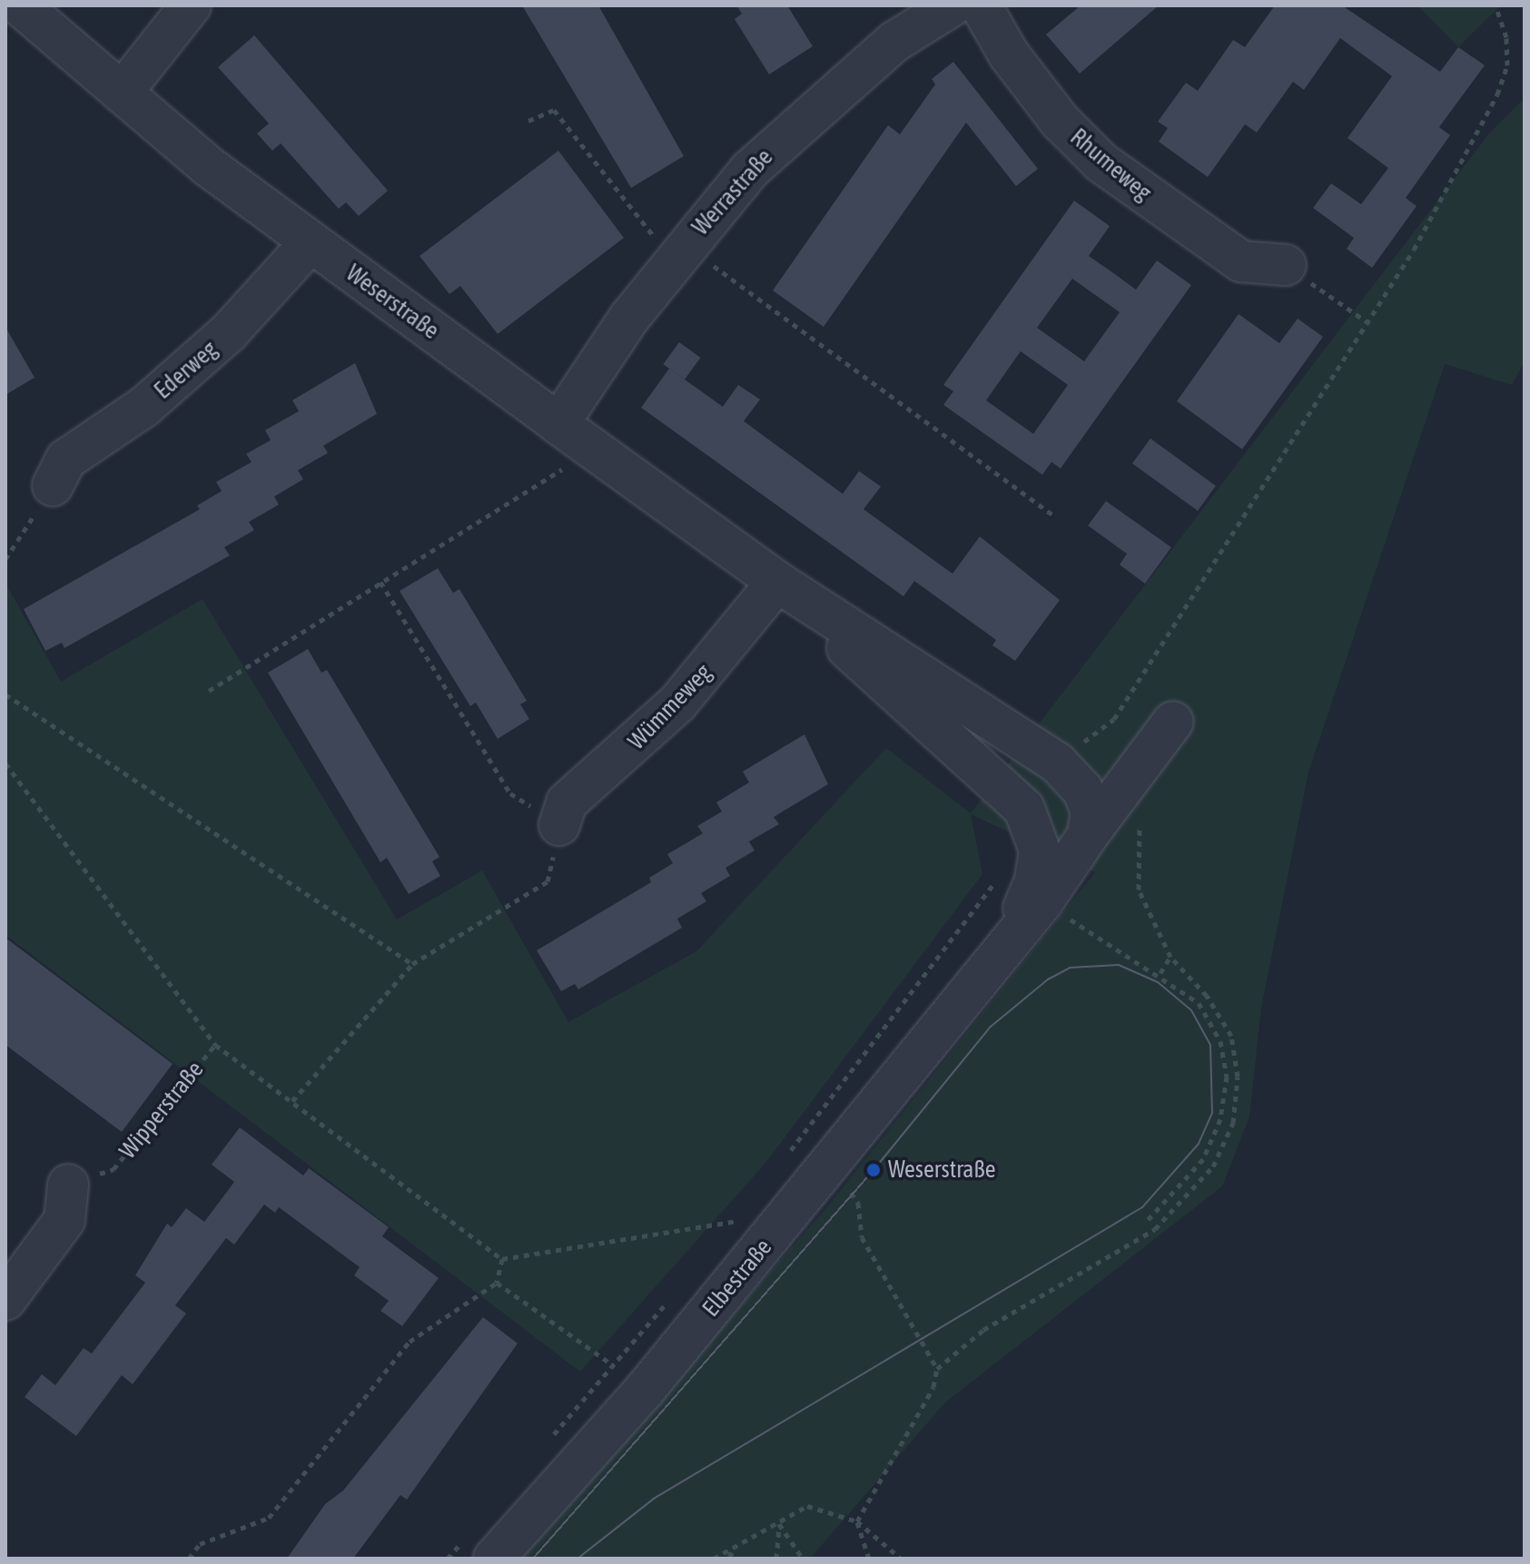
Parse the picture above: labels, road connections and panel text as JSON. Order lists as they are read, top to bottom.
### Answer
{
  "streets": {
    "street": [
      "Rhumeweg",
      "Werrastraße",
      "Weserstraße",
      "Ederweg",
      "Wümmeweg",
      "Elbestraße"
    ],
    "path": ["Wipperstraße"]
  },
  "crossings": [
    ["Werrastraße", "Weserstraße"],
    ["Weserstraße", "Ederweg"],
    ["Weserstraße", "Wümmeweg"],
    ["Weserstraße", "Elbestraße"]
  ],
  "places": ["Weserstraße"]
}
